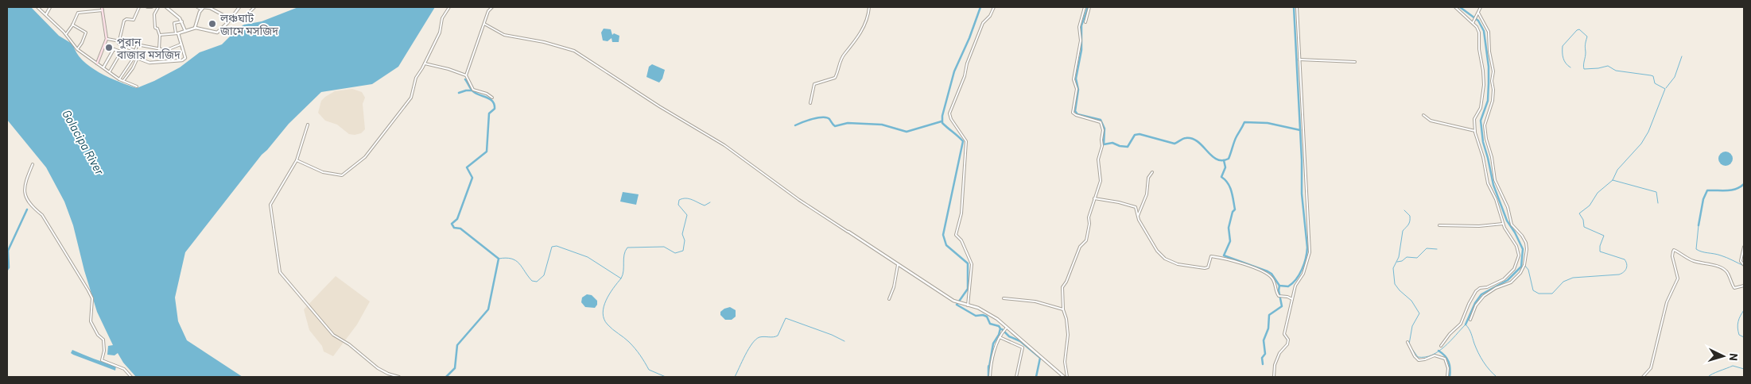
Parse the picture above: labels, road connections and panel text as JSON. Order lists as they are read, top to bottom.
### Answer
{
  "water": ["Golacipa River"],
  "places": ["লঞ্চঘাট জামে মসজিদ", "পুরান বাজার মসজিদ"],
  "north": "right"
}
